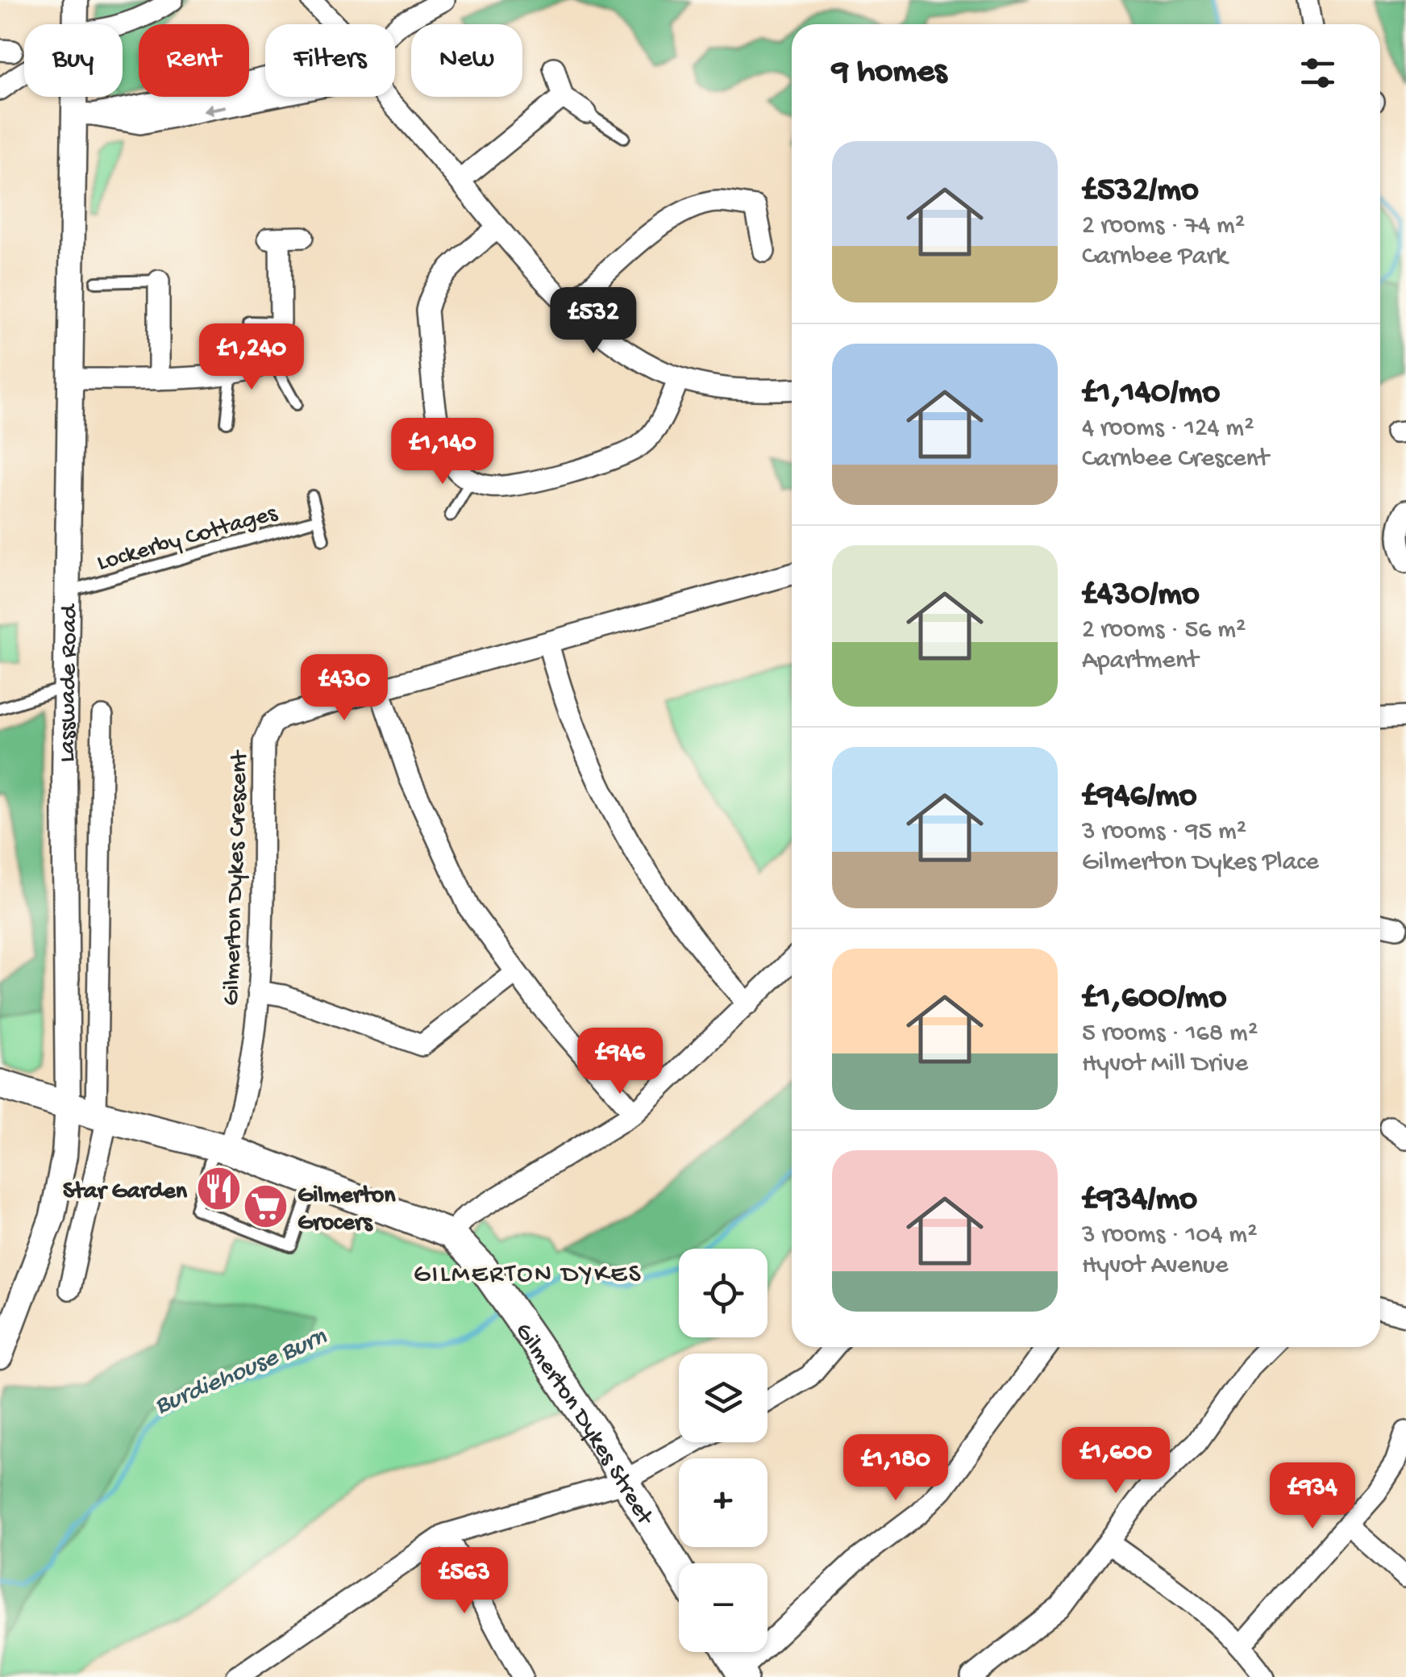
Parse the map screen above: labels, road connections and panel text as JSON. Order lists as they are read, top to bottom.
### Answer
{
  "streets": {
    "main road": ["Gilmerton Dykes Street"],
    "street": ["Lasswade Road", "Gilmerton Dykes Crescent"],
    "lane": ["Lockerby Cottages"]
  },
  "crossings": [
    ["Lockerby Cottages", "Lasswade Road"],
    ["Lasswade Road", "Gilmerton Dykes Street"],
    ["Gilmerton Dykes Crescent", "Gilmerton Dykes Street"]
  ],
  "districts": ["GILMERTON DYKES"],
  "water": ["Burdiehouse Burn"],
  "places": {
    "restaurant": ["Star Garden"],
    "supermarket": ["Gilmerton Grocers"]
  },
  "page": {
    "chip": [
      "Buy",
      "Rent",
      "Filters",
      "New"
    ],
    "heading": "9 homes",
    "list": [
      {
        "name": "£532/mo",
        "note": "2 rooms · 74 m² · Carnbee Park"
      },
      {
        "name": "£1,140/mo",
        "note": "4 rooms · 124 m² · Carnbee Crescent"
      },
      {
        "name": "£430/mo",
        "note": "2 rooms · 56 m² · Apartment"
      },
      {
        "name": "£946/mo",
        "note": "3 rooms · 95 m² · Gilmerton Dykes Place"
      },
      {
        "name": "£1,600/mo",
        "note": "5 rooms · 168 m² · Hyvot Mill Drive"
      },
      {
        "name": "£934/mo",
        "note": "3 rooms · 104 m² · Hyvot Avenue"
      }
    ],
    "price": [
      "£532",
      "£1,240",
      "£1,140",
      "£430",
      "£946",
      "£1,600",
      "£1,180",
      "£934",
      "£563"
    ],
    "map_buttons": ["+", "−"]
  }
}
